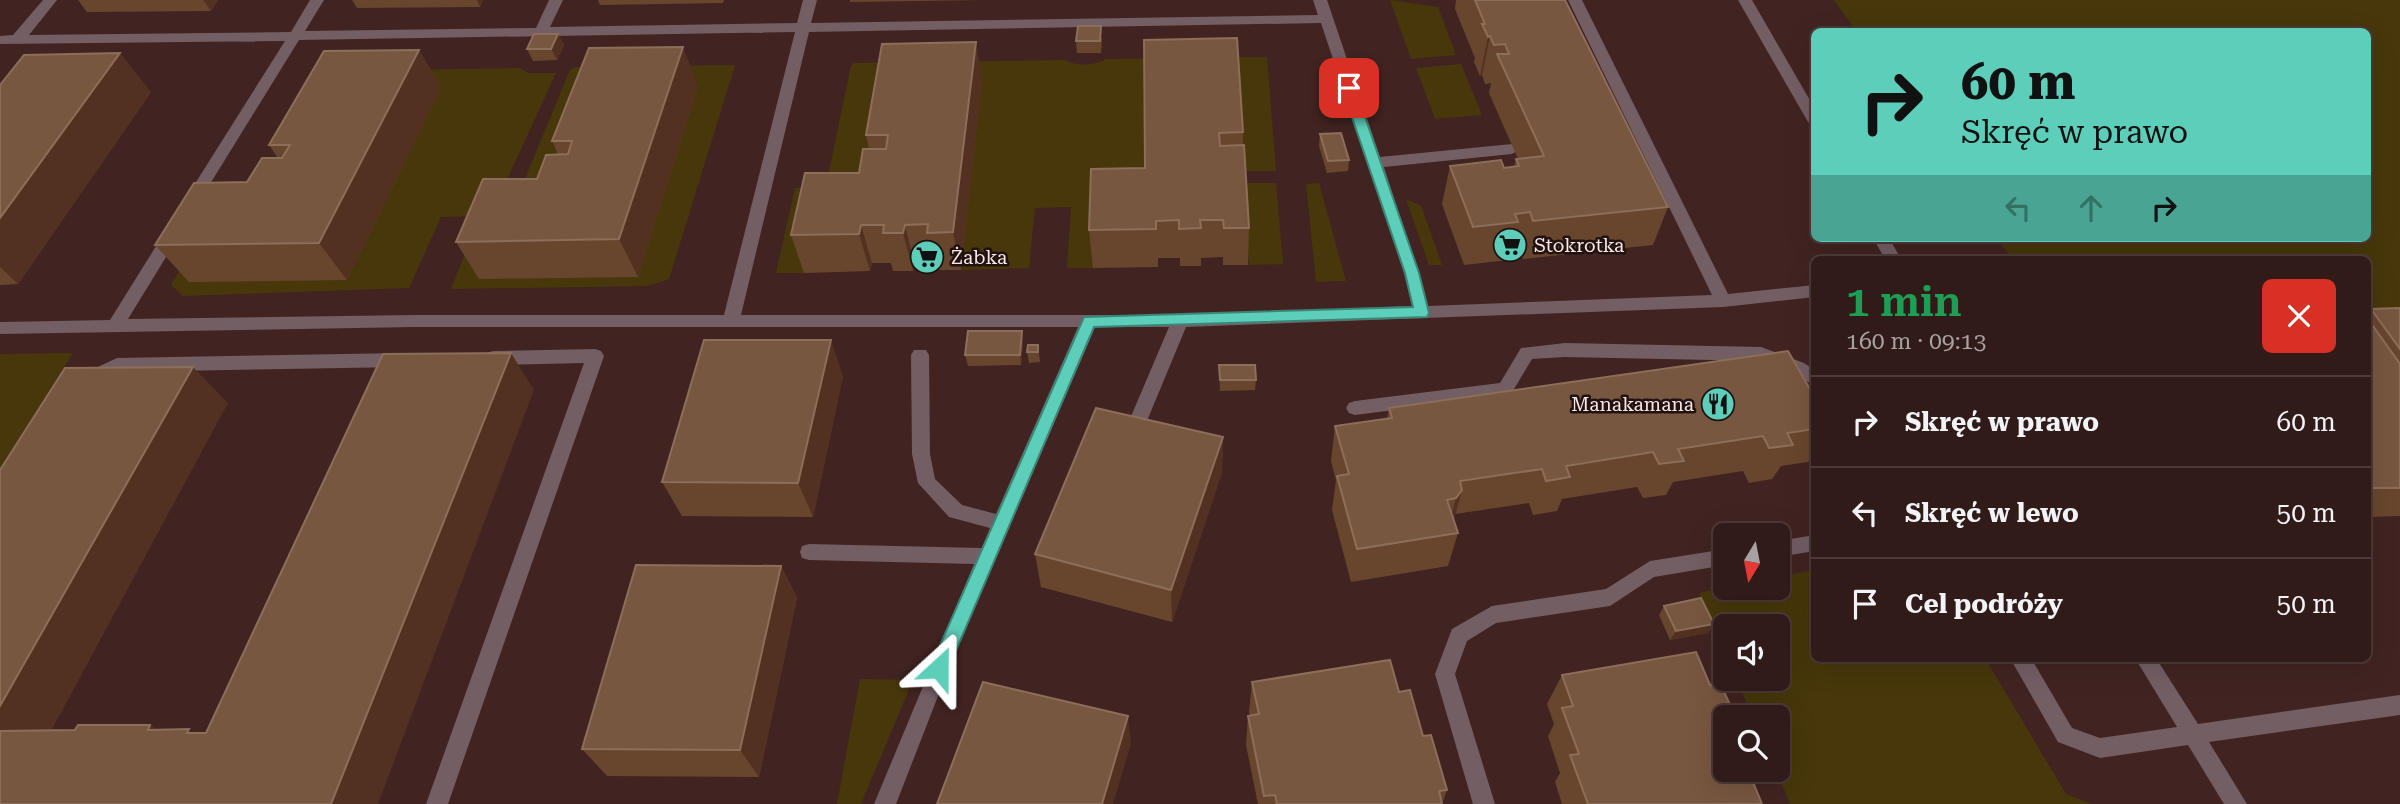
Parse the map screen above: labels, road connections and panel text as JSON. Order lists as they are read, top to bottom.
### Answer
{
  "places": {
    "supermarket": ["Stokrotka", "Żabka"],
    "restaurant": ["Manakamana"]
  },
  "north": "bottom",
  "page": {
    "turn": ["60 m", "Skręć w prawo"],
    "heading": ["1 min", "160 m · 09:13"],
    "list": [
      {
        "name": "Skręć w prawo",
        "value": "60 m"
      },
      {
        "name": "Skręć w lewo",
        "value": "50 m"
      },
      {
        "name": "Cel podróży",
        "value": "50 m"
      }
    ]
  }
}
